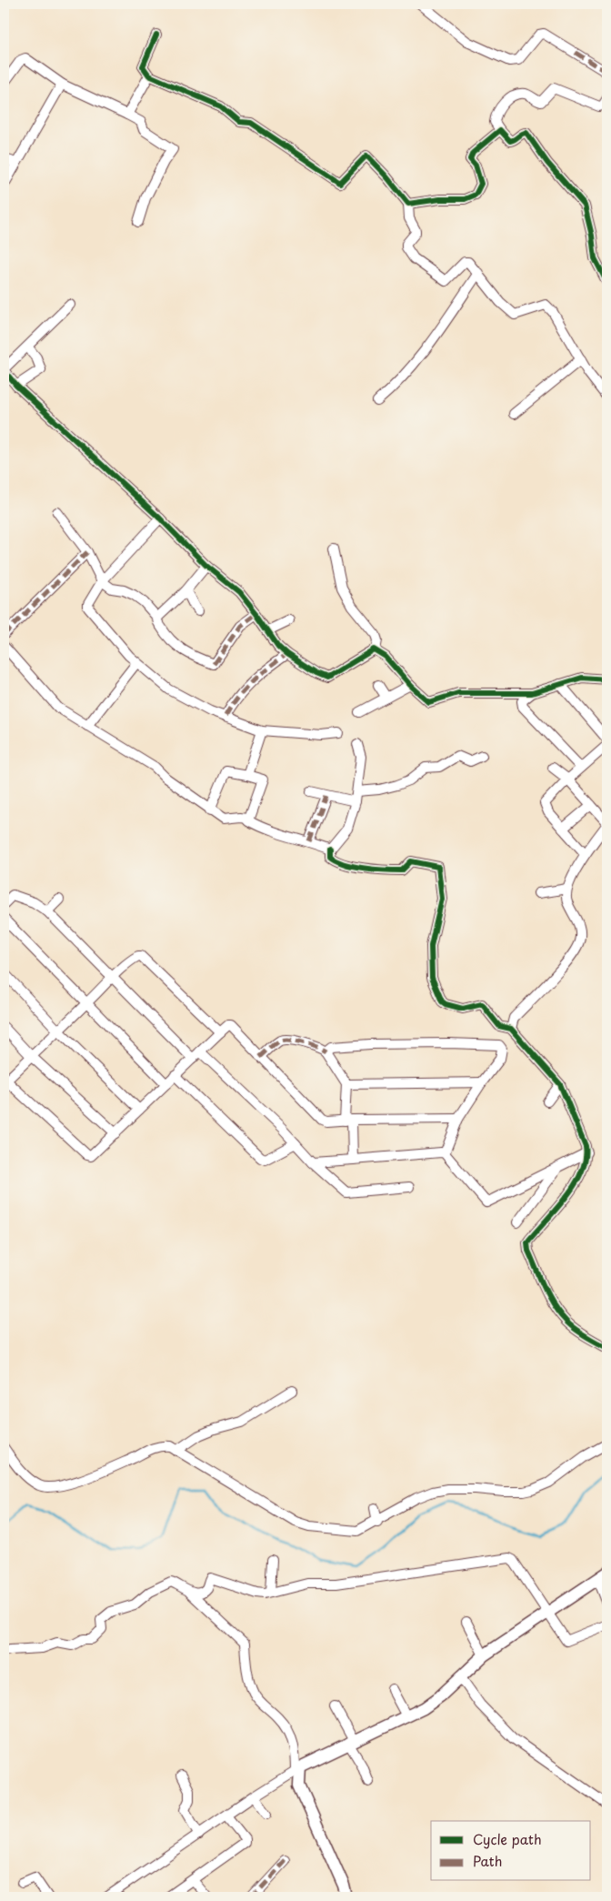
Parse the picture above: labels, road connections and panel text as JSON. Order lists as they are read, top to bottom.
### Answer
{
  "legend": ["Cycle path", "Path"]
}
